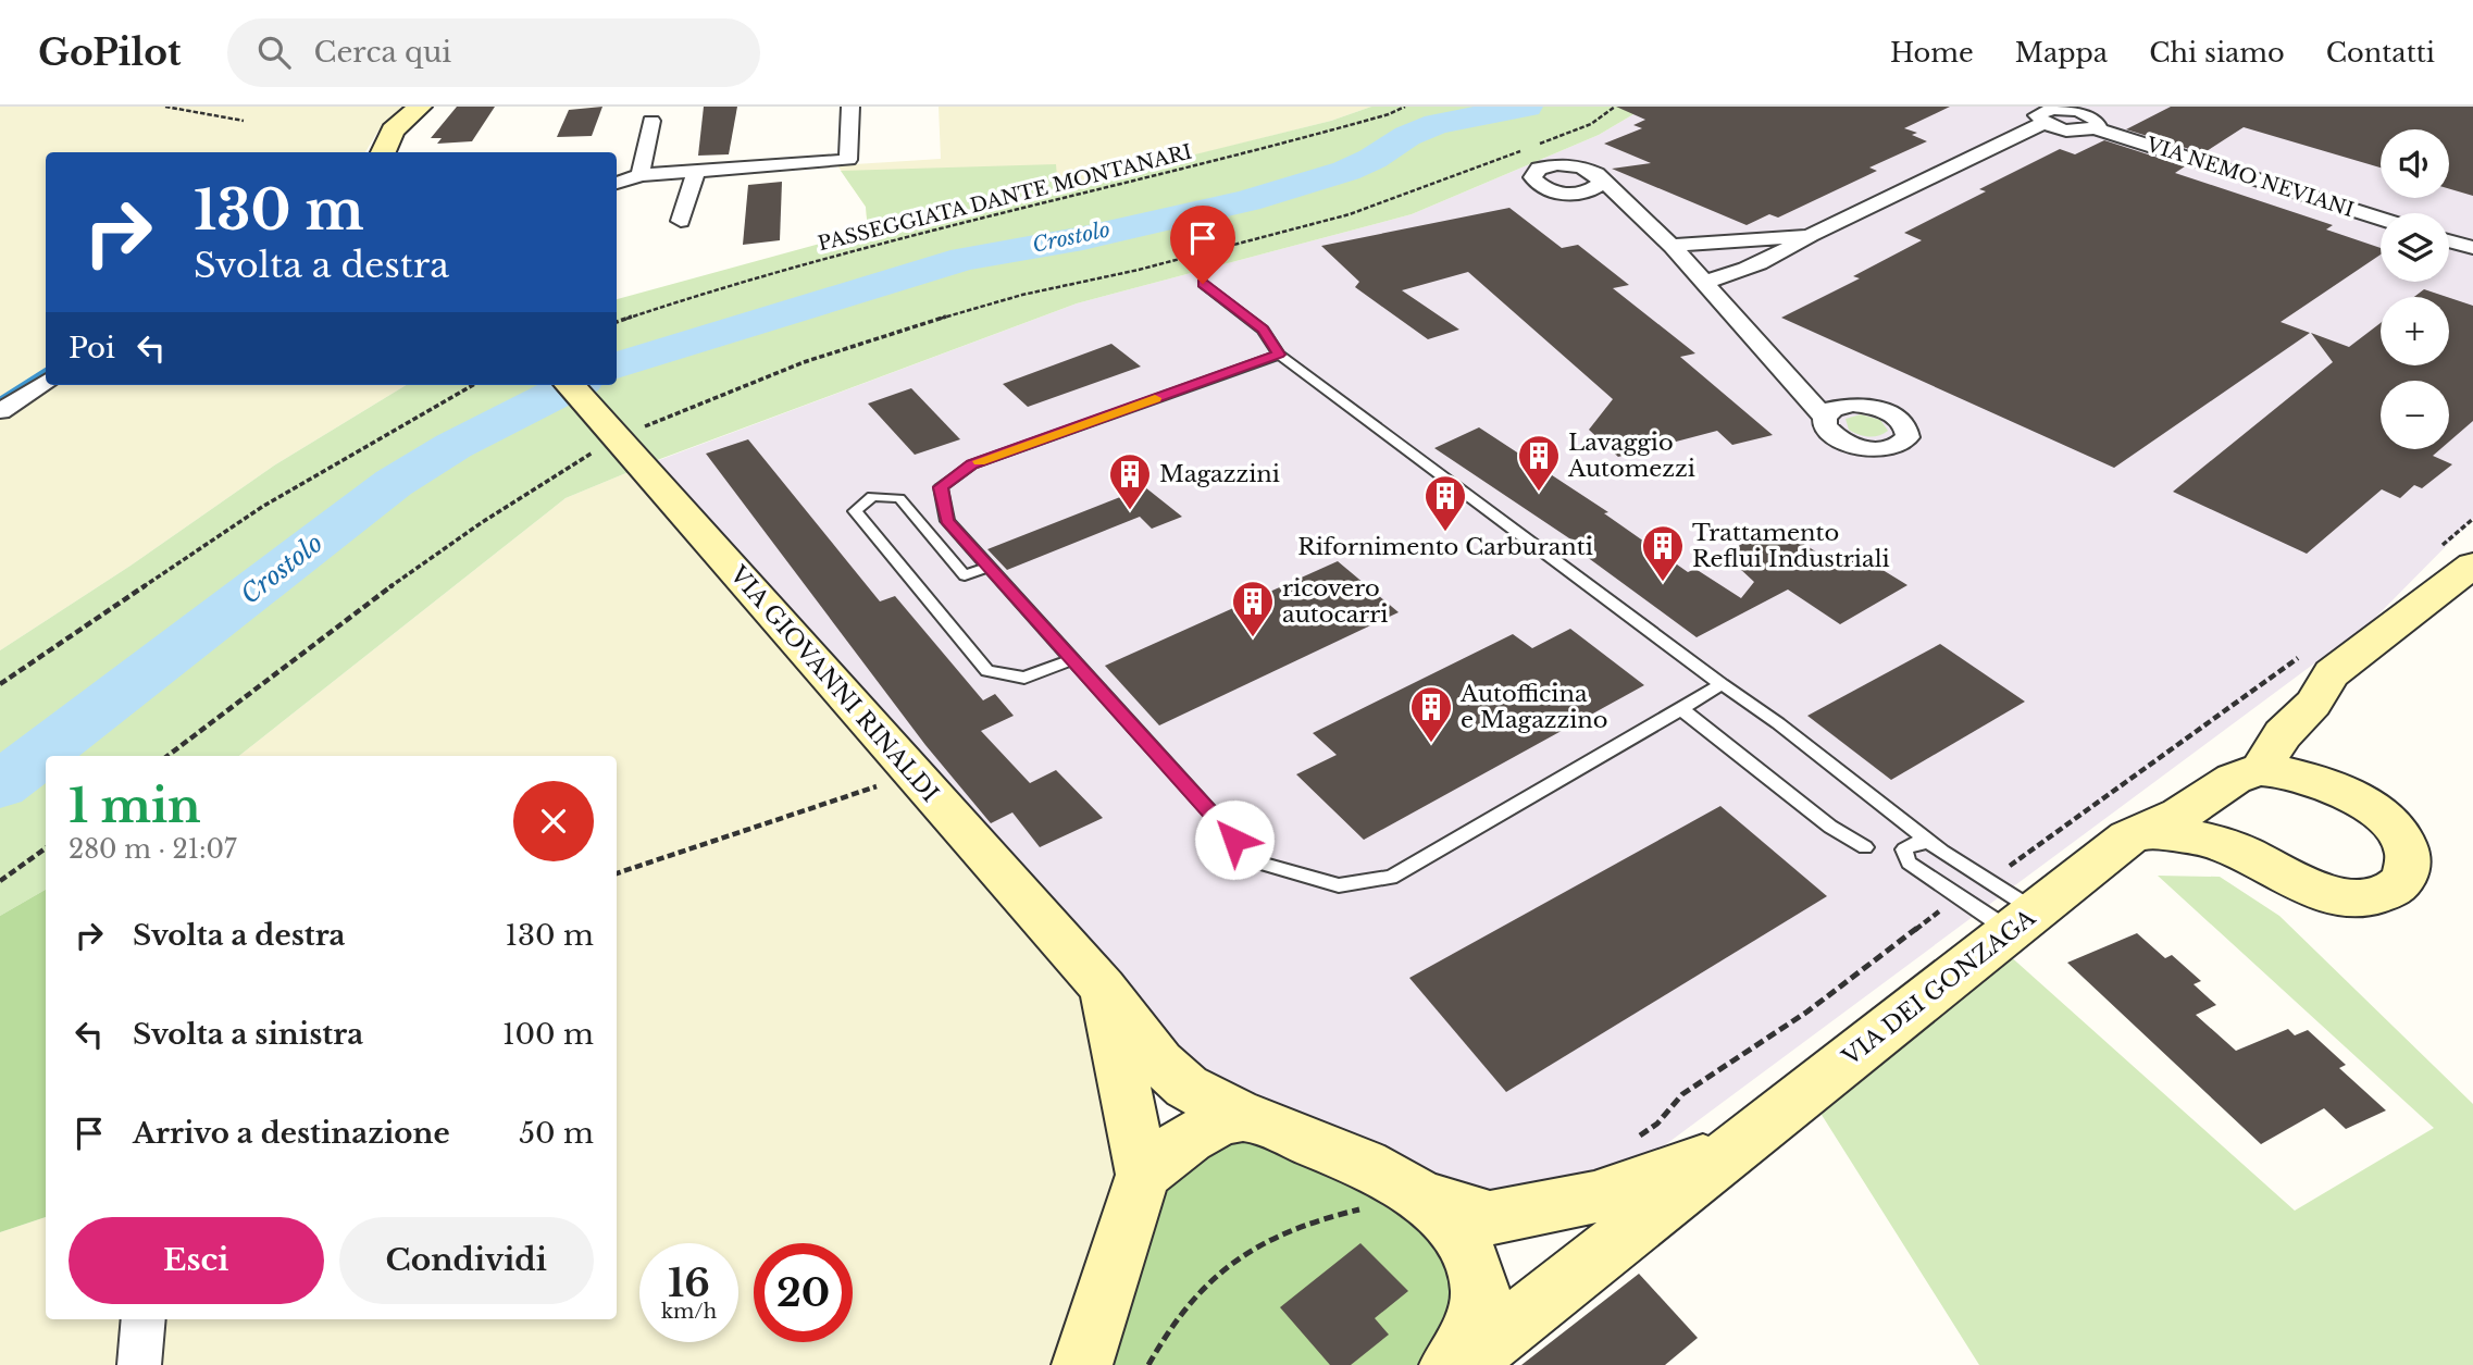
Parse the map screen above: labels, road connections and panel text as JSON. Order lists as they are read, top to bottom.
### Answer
{
  "streets": {
    "main road": ["VIA GIOVANNI RINALDI", "VIA DEI GONZAGA"],
    "street": ["VIA NEMO NEVIANI"],
    "path": ["PASSEGGIATA DANTE MONTANARI"]
  },
  "crossings": [
    ["VIA GIOVANNI RINALDI", "VIA DEI GONZAGA"]
  ],
  "water": ["Crostolo"],
  "places": {
    "building": [
      "Lavaggio Automezzi",
      "Magazzini",
      "Rifornimento Carburanti",
      "Trattamento Reflui Industriali",
      "ricovero autocarri",
      "Autofficina e Magazzino"
    ]
  },
  "page": {
    "header": "GoPilot",
    "search": "Cerca qui",
    "nav": [
      "Home",
      "Mappa",
      "Chi siamo",
      "Contatti"
    ],
    "map_buttons": ["+", "−"],
    "turn": ["130 m", "Svolta a destra"],
    "then": "Poi",
    "heading": ["1 min", "280 m · 21:07"],
    "list": [
      {
        "name": "Svolta a destra",
        "value": "130 m"
      },
      {
        "name": "Svolta a sinistra",
        "value": "100 m"
      },
      {
        "name": "Arrivo a destinazione",
        "value": "50 m"
      }
    ],
    "buttons": ["Esci", "Condividi"],
    "speed": "16 km/h",
    "limit": "20"
  }
}
